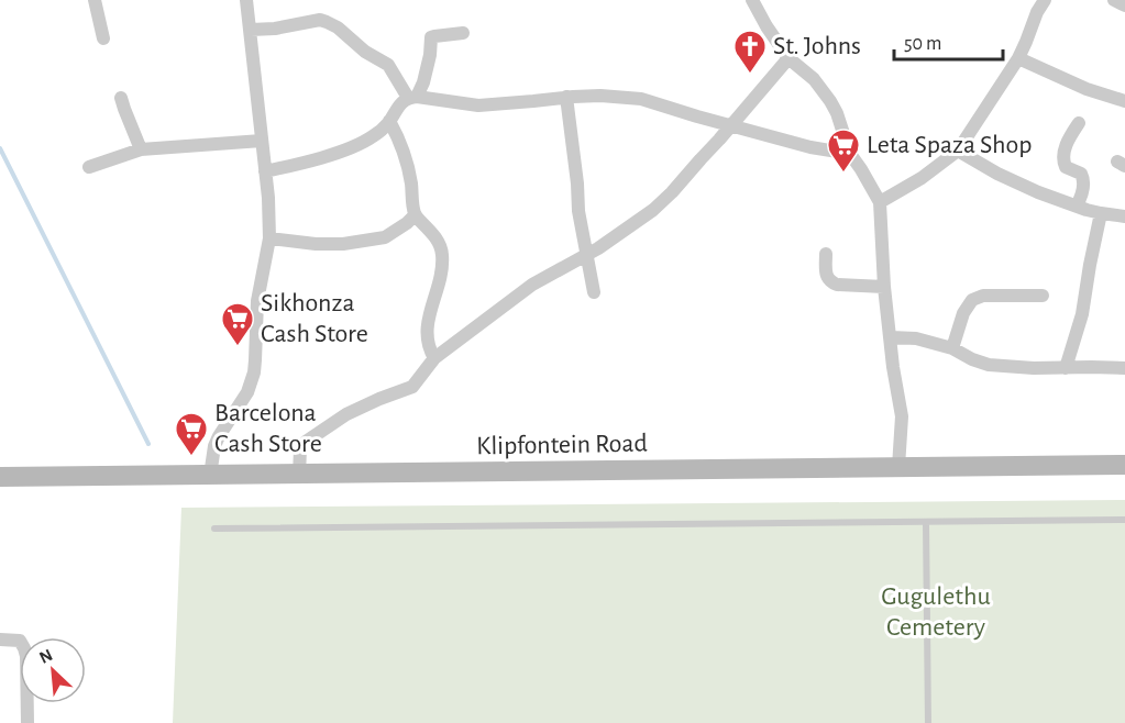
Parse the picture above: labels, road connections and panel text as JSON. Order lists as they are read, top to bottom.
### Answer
{
  "streets": {
    "main road": ["Klipfontein Road"]
  },
  "parks": ["Gugulethu Cemetery"],
  "places": {
    "church": ["St. Johns"],
    "supermarket": ["Leta Spaza Shop", "Sikhonza Cash Store", "Barcelona Cash Store"]
  },
  "scale_bar": "50 m",
  "north": "top left"
}
